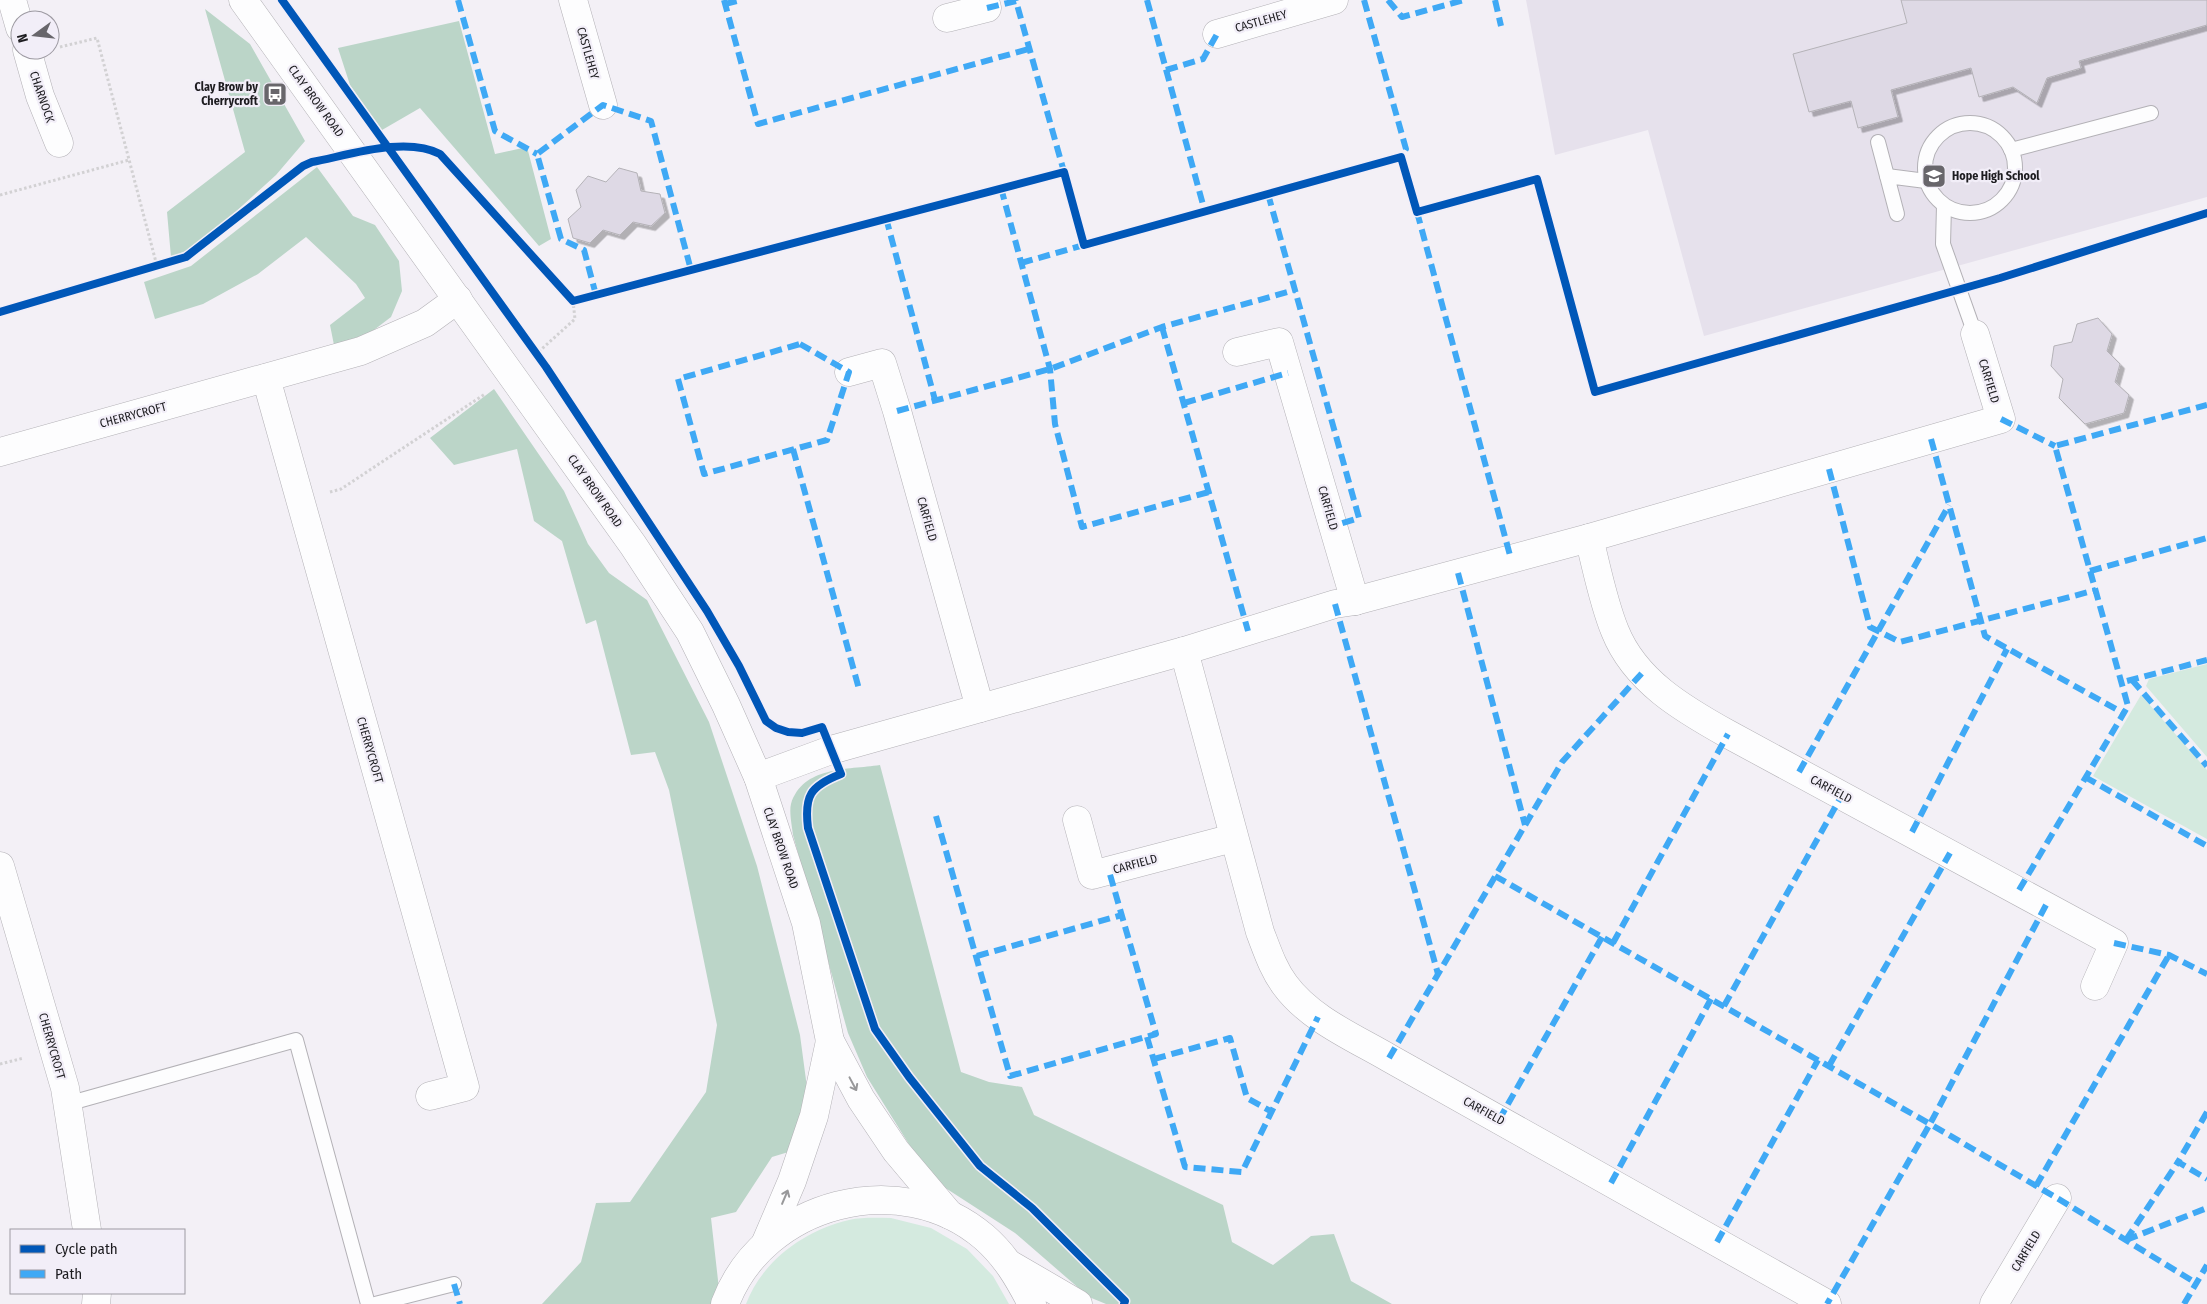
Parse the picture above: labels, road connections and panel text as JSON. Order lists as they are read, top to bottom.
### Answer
{
  "streets": {
    "street": [
      "CASTLEHEY",
      "CHARNOCK",
      "CLAY BROW ROAD",
      "CARFIELD",
      "CHERRYCROFT"
    ]
  },
  "crossings": [
    ["CLAY BROW ROAD", "CARFIELD"],
    ["CLAY BROW ROAD", "CHERRYCROFT"]
  ],
  "places": {
    "bus stop": ["Clay Brow by Cherrycroft"],
    "school or university": ["Hope High School"]
  },
  "legend": ["Cycle path", "Path"],
  "north": "left"
}
